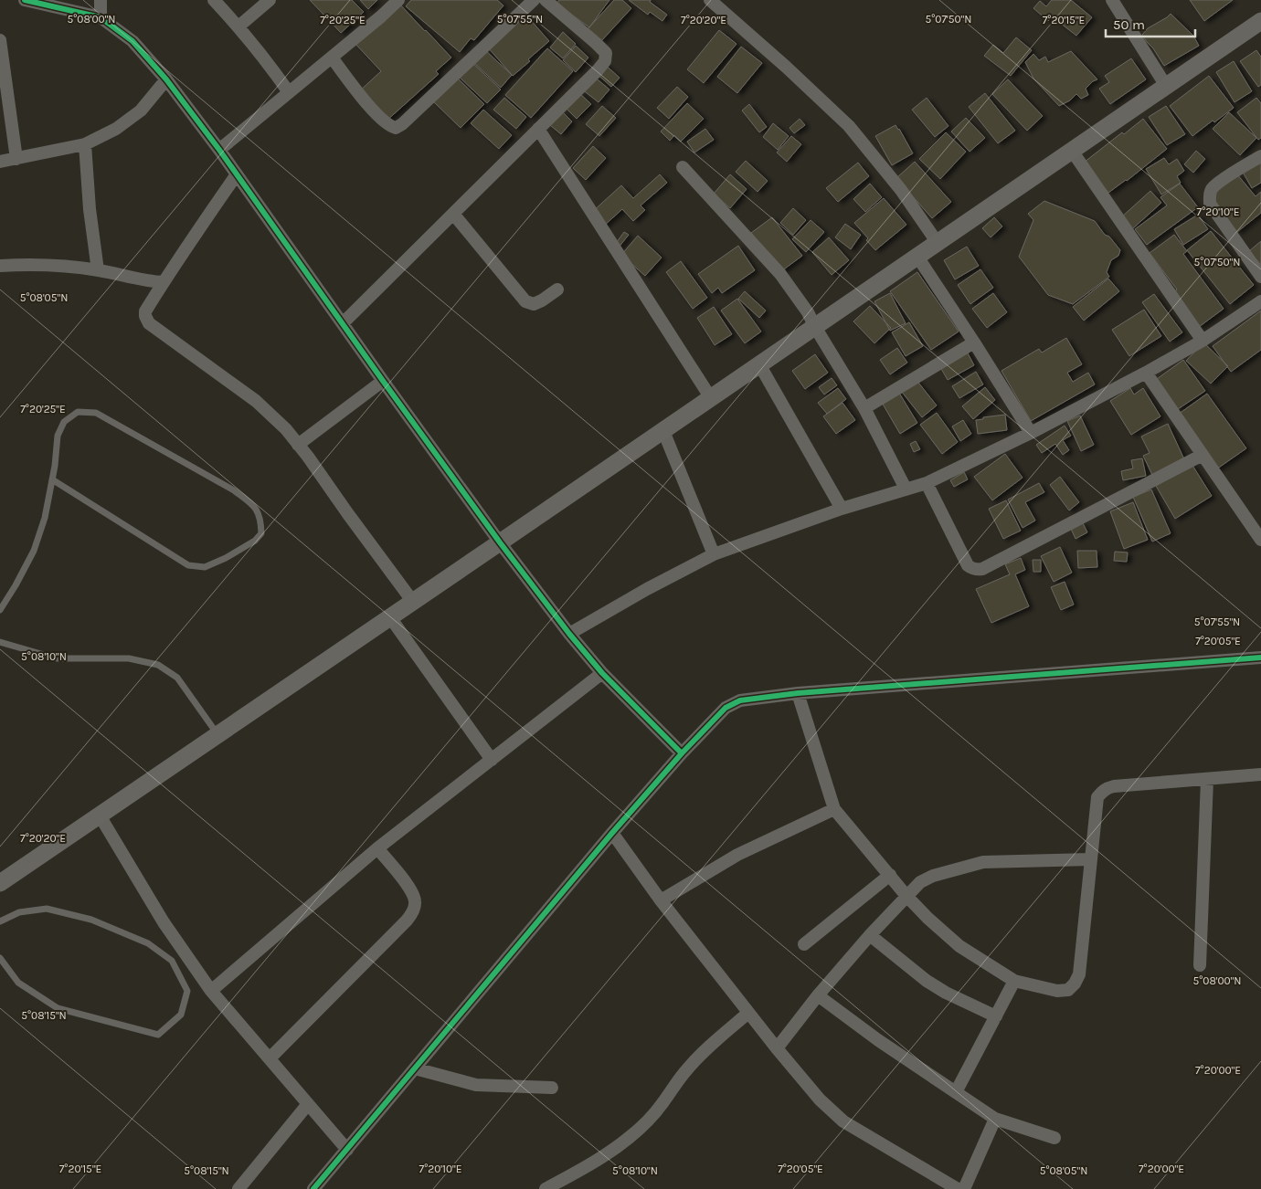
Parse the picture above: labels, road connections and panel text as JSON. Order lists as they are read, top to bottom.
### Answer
{
  "scale_bar": "50 m",
  "coordinates": [
    "5°08'00\"N",
    "5°07'55\"N",
    "5°07'50\"N",
    "7°20'25\"E",
    "7°20'20\"E",
    "7°20'15\"E",
    "7°20'10\"E",
    "5°08'05\"N",
    "7°20'05\"E",
    "5°08'10\"N",
    "5°08'15\"N",
    "7°20'00\"E"
  ]
}
